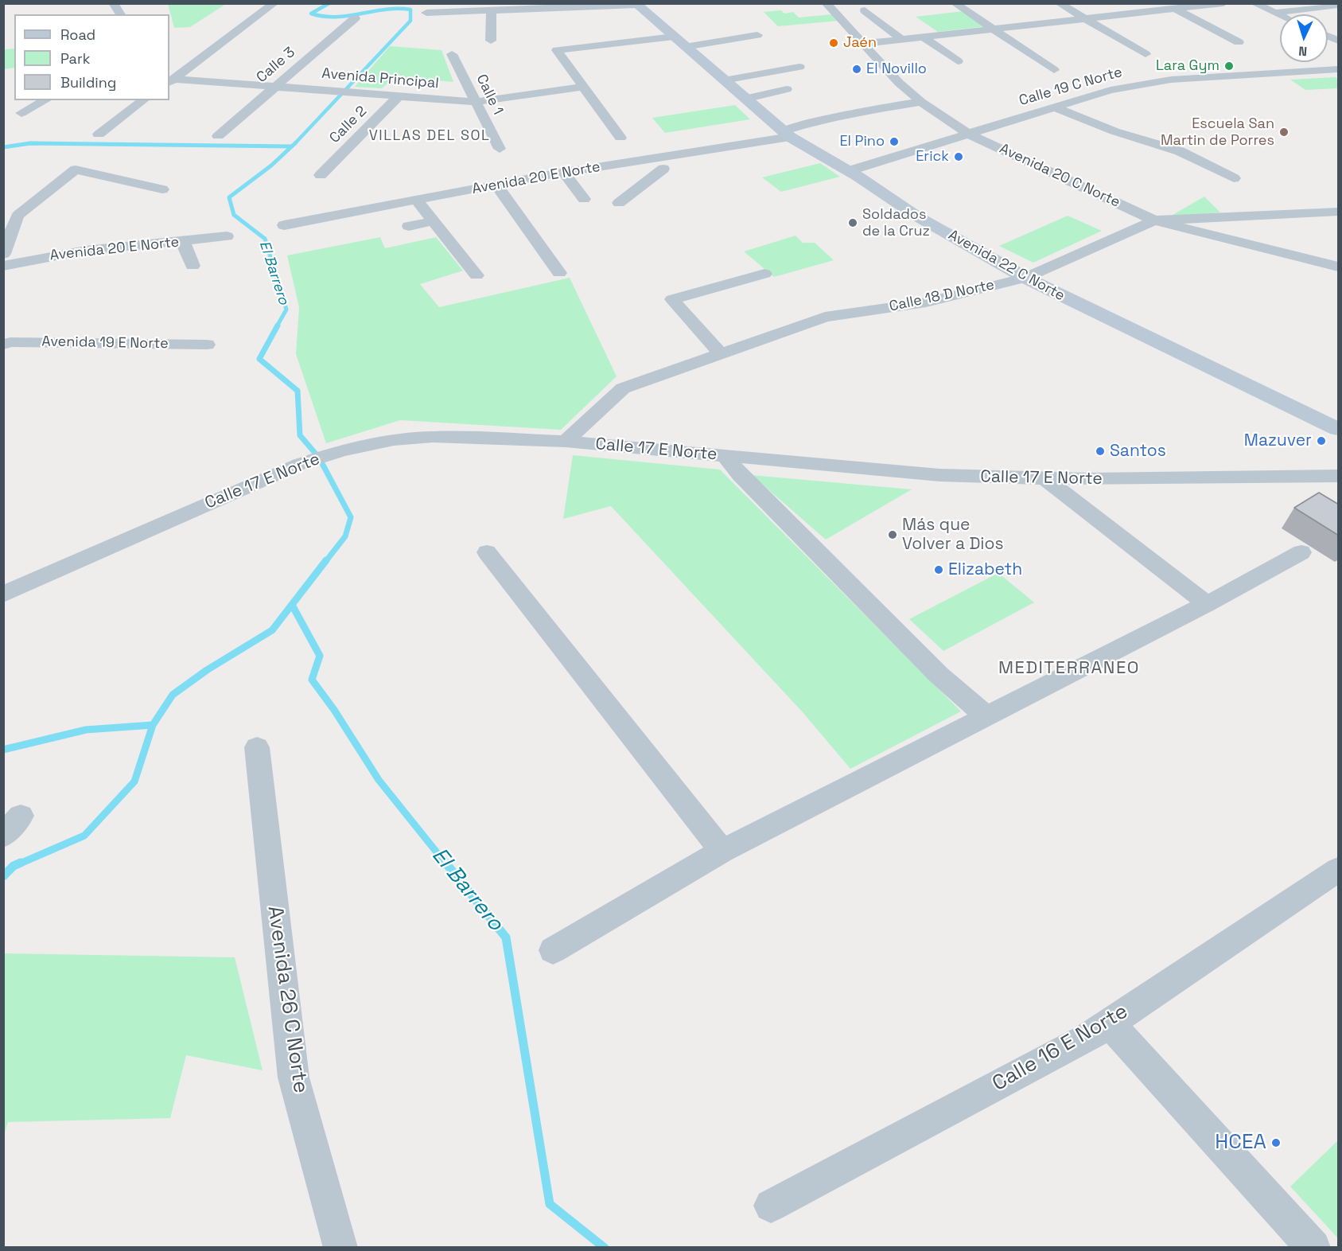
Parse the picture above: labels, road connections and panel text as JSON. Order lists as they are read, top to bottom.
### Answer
{
  "streets": {
    "street": [
      "Calle 3",
      "Avenida Principal",
      "Calle 19 C Norte",
      "Calle 1",
      "Calle 2",
      "Avenida 20 C Norte",
      "Avenida 20 E Norte",
      "Avenida 22 C Norte",
      "Calle 18 D Norte",
      "Avenida 19 E Norte",
      "Calle 17 E Norte",
      "Avenida 26 C Norte",
      "Calle 16 E Norte"
    ]
  },
  "crossings": [
    ["Calle 3", "Avenida Principal"],
    ["Avenida Principal", "Calle 1"],
    ["Avenida Principal", "Calle 2"],
    ["Calle 19 C Norte", "Avenida 20 C Norte"],
    ["Calle 19 C Norte", "Avenida 22 C Norte"],
    ["Avenida 20 C Norte", "Avenida 20 E Norte"],
    ["Avenida 20 C Norte", "Calle 18 D Norte"],
    ["Avenida 20 E Norte", "Avenida 22 C Norte"],
    ["Avenida 22 C Norte", "Calle 18 D Norte"],
    ["Calle 18 D Norte", "Calle 17 E Norte"]
  ],
  "districts": ["VILLAS DEL SOL", "MEDITERRANEO"],
  "water": ["El Barrero"],
  "places": [
    "Jaén",
    "Lara Gym",
    "El Novillo",
    "Escuela San Martin de Porres",
    "El Pino",
    "Erick",
    "Soldados de la Cruz",
    "Mazuver",
    "Santos",
    "Más que Volver a Dios",
    "Elizabeth",
    "HCEA"
  ],
  "legend": ["Road", "Park", "Building"],
  "north": "bottom"
}
